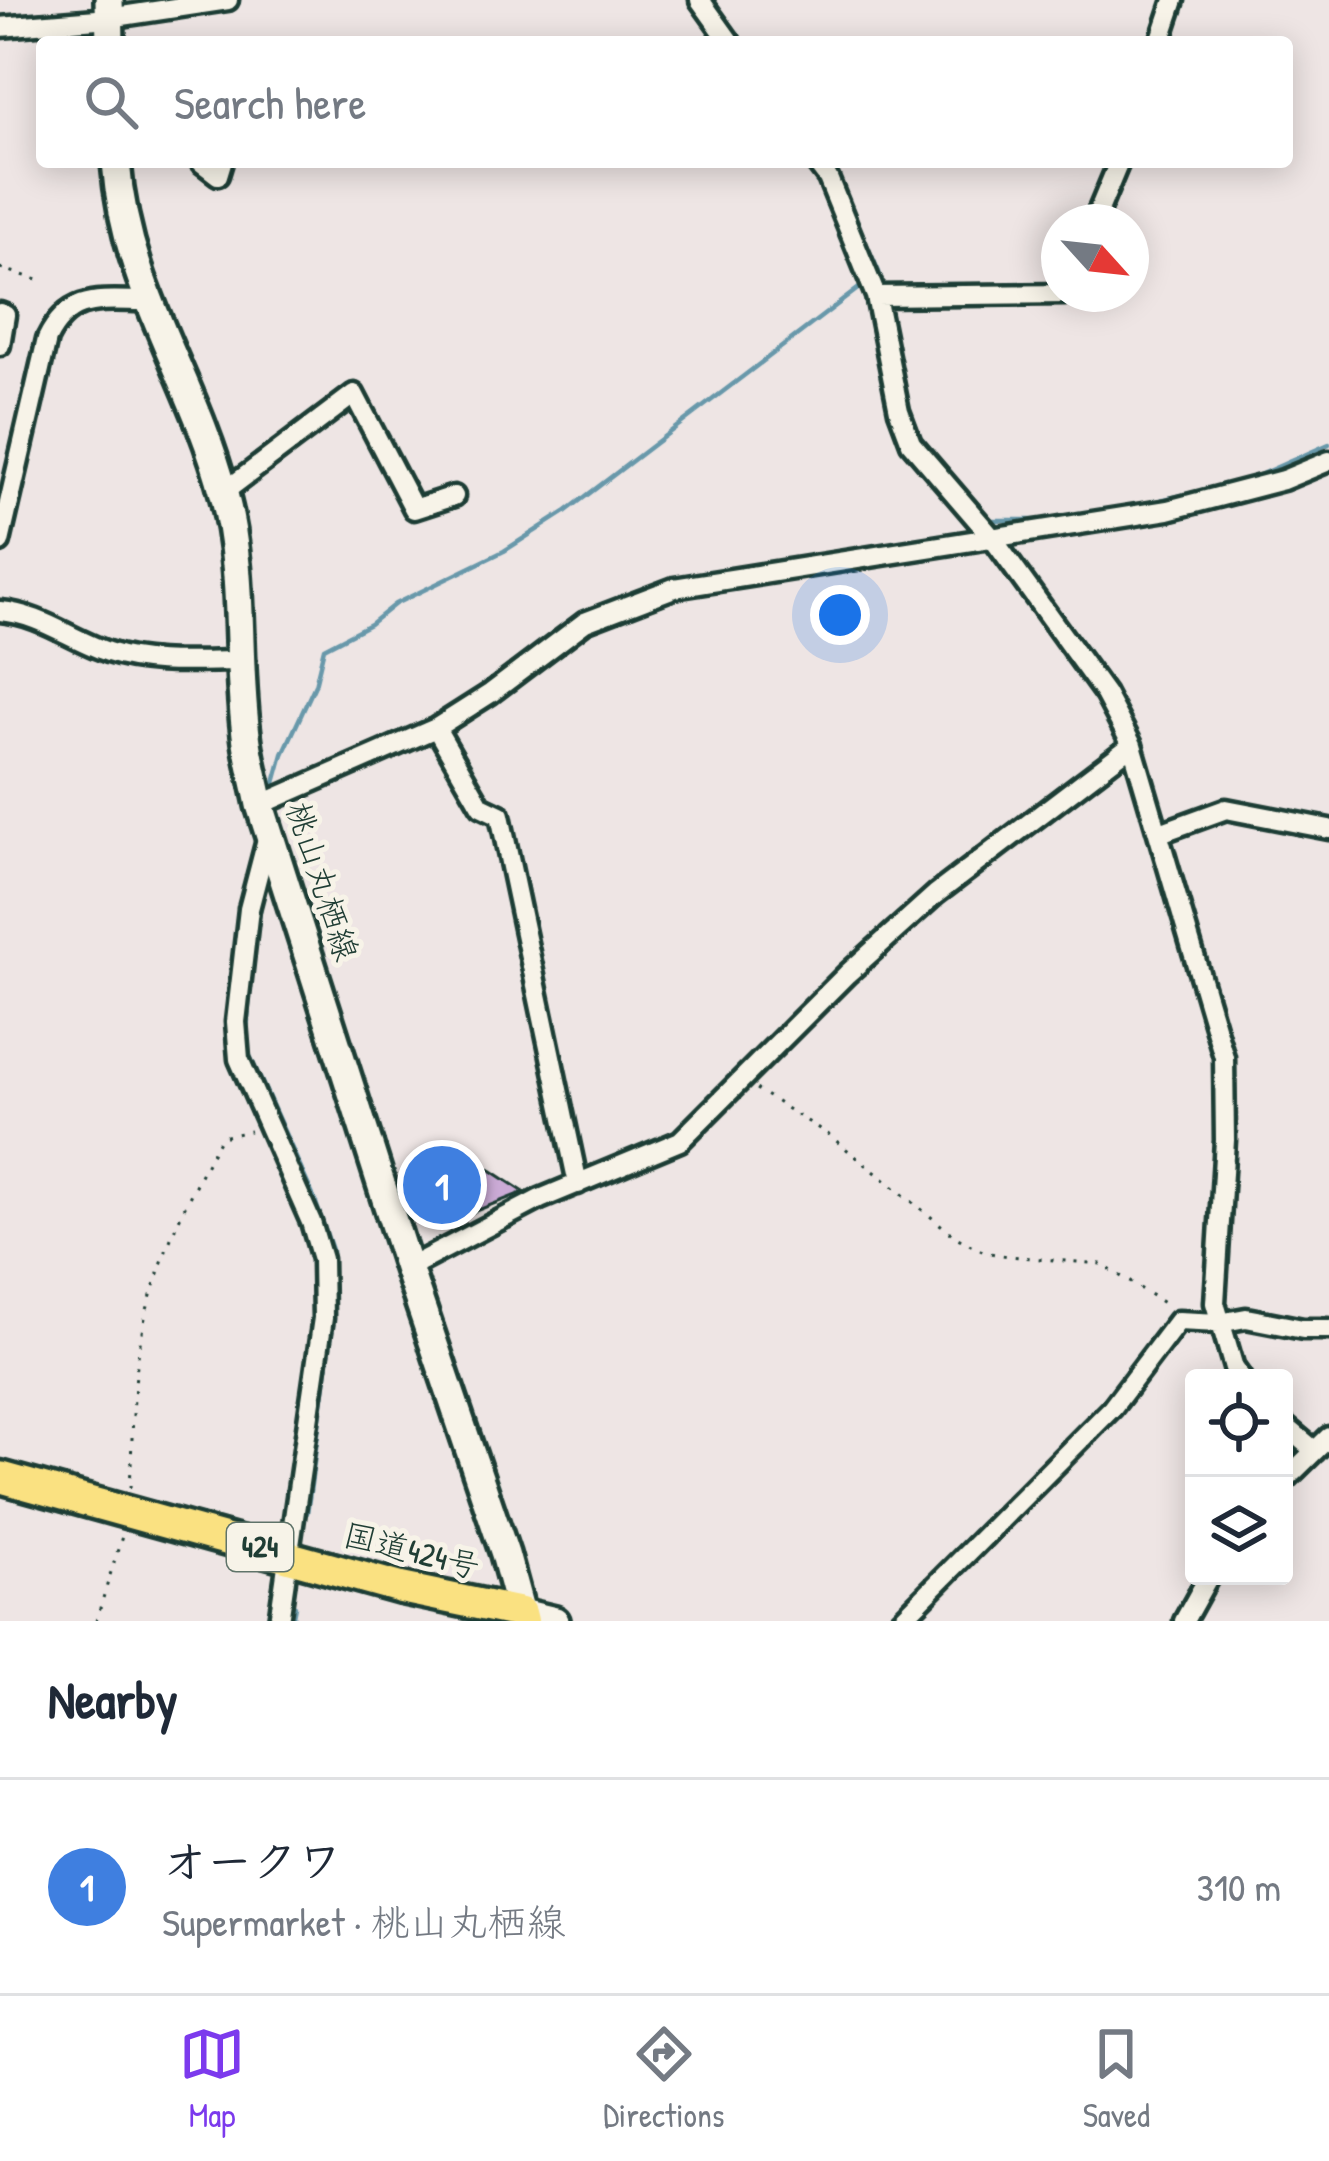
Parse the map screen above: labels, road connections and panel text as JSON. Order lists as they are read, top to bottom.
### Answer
{
  "streets": {
    "highway": ["424", "国道424号"],
    "main road": ["桃山丸栖線"]
  },
  "crossings": [
    ["桃山丸栖線", "国道424号"]
  ],
  "north": "bottom right",
  "page": {
    "search": "Search here",
    "pins": "1",
    "heading": "Nearby",
    "list": [
      {
        "mark": "1",
        "name": "オークワ",
        "note": "Supermarket · 桃山丸栖線",
        "value": "310 m"
      }
    ],
    "nav": ["Map", "Directions", "Saved"]
  }
}
